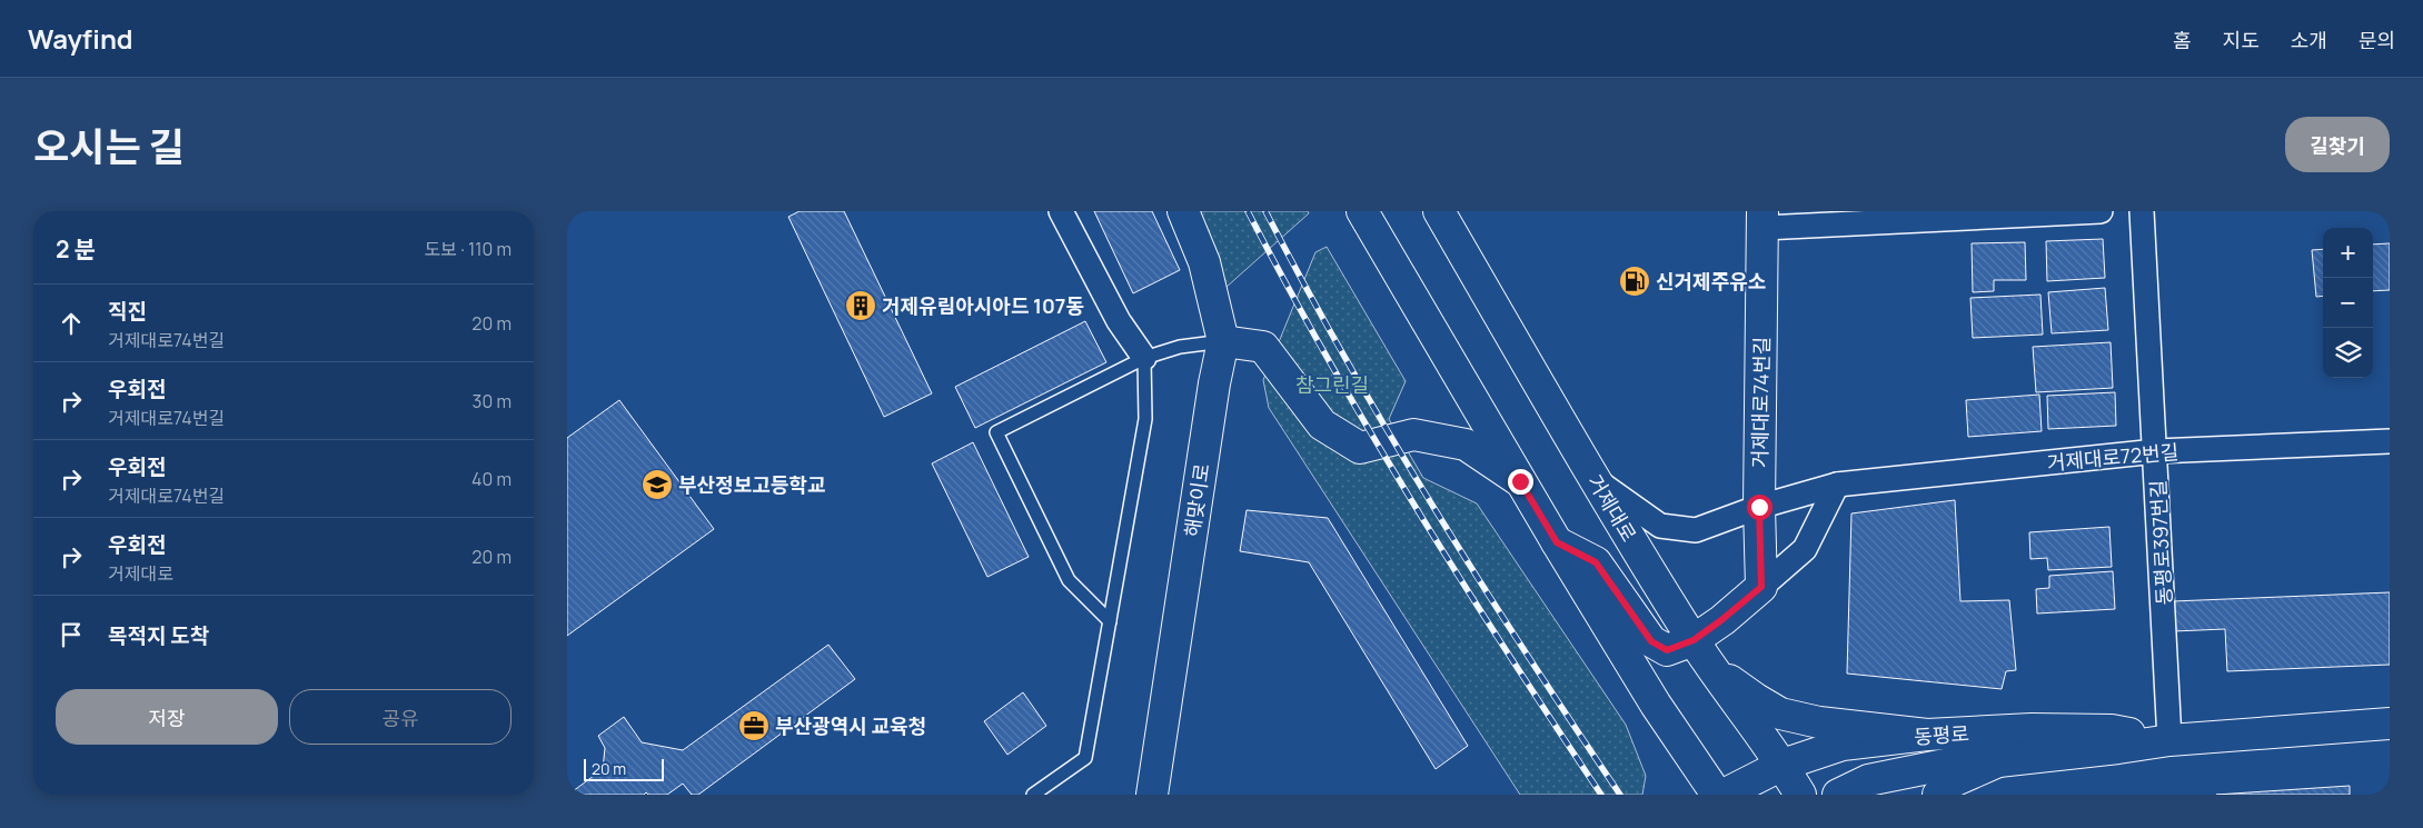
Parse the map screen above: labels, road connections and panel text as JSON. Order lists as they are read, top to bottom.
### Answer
{
  "streets": {
    "main road": [
      "거제대로74번길",
      "해맞이로",
      "거제대로",
      "동평로"
    ],
    "street": ["거제대로72번길", "동평로397번길"]
  },
  "crossings": [
    ["거제대로74번길", "거제대로72번길"],
    ["거제대로72번길", "거제대로"],
    ["거제대로72번길", "동평로397번길"],
    ["거제대로", "동평로"],
    ["동평로397번길", "동평로"]
  ],
  "parks": ["참그린길"],
  "places": {
    "fuel station": ["신거제주유소"],
    "building": ["거제유림아시아드 107동"],
    "school or university": ["부산정보고등학교"],
    "office": ["부산광역시 교육청"]
  },
  "scale_bar": "20 m",
  "page": {
    "header": "Wayfind",
    "nav": [
      "홈",
      "지도",
      "소개",
      "문의"
    ],
    "title": "오시는 길",
    "buttons": [
      "길찾기",
      ["저장", "공유"]
    ],
    "heading": ["2 분", "도보 · 110 m"],
    "map_buttons": ["+", "−"],
    "list": [
      ["직진", "거제대로74번길", "20 m"],
      ["우회전", "거제대로74번길", "30 m"],
      ["우회전", "거제대로74번길", "40 m"],
      ["우회전", "거제대로", "20 m"],
      "목적지 도착"
    ],
    "scale": "20 m"
  }
}
